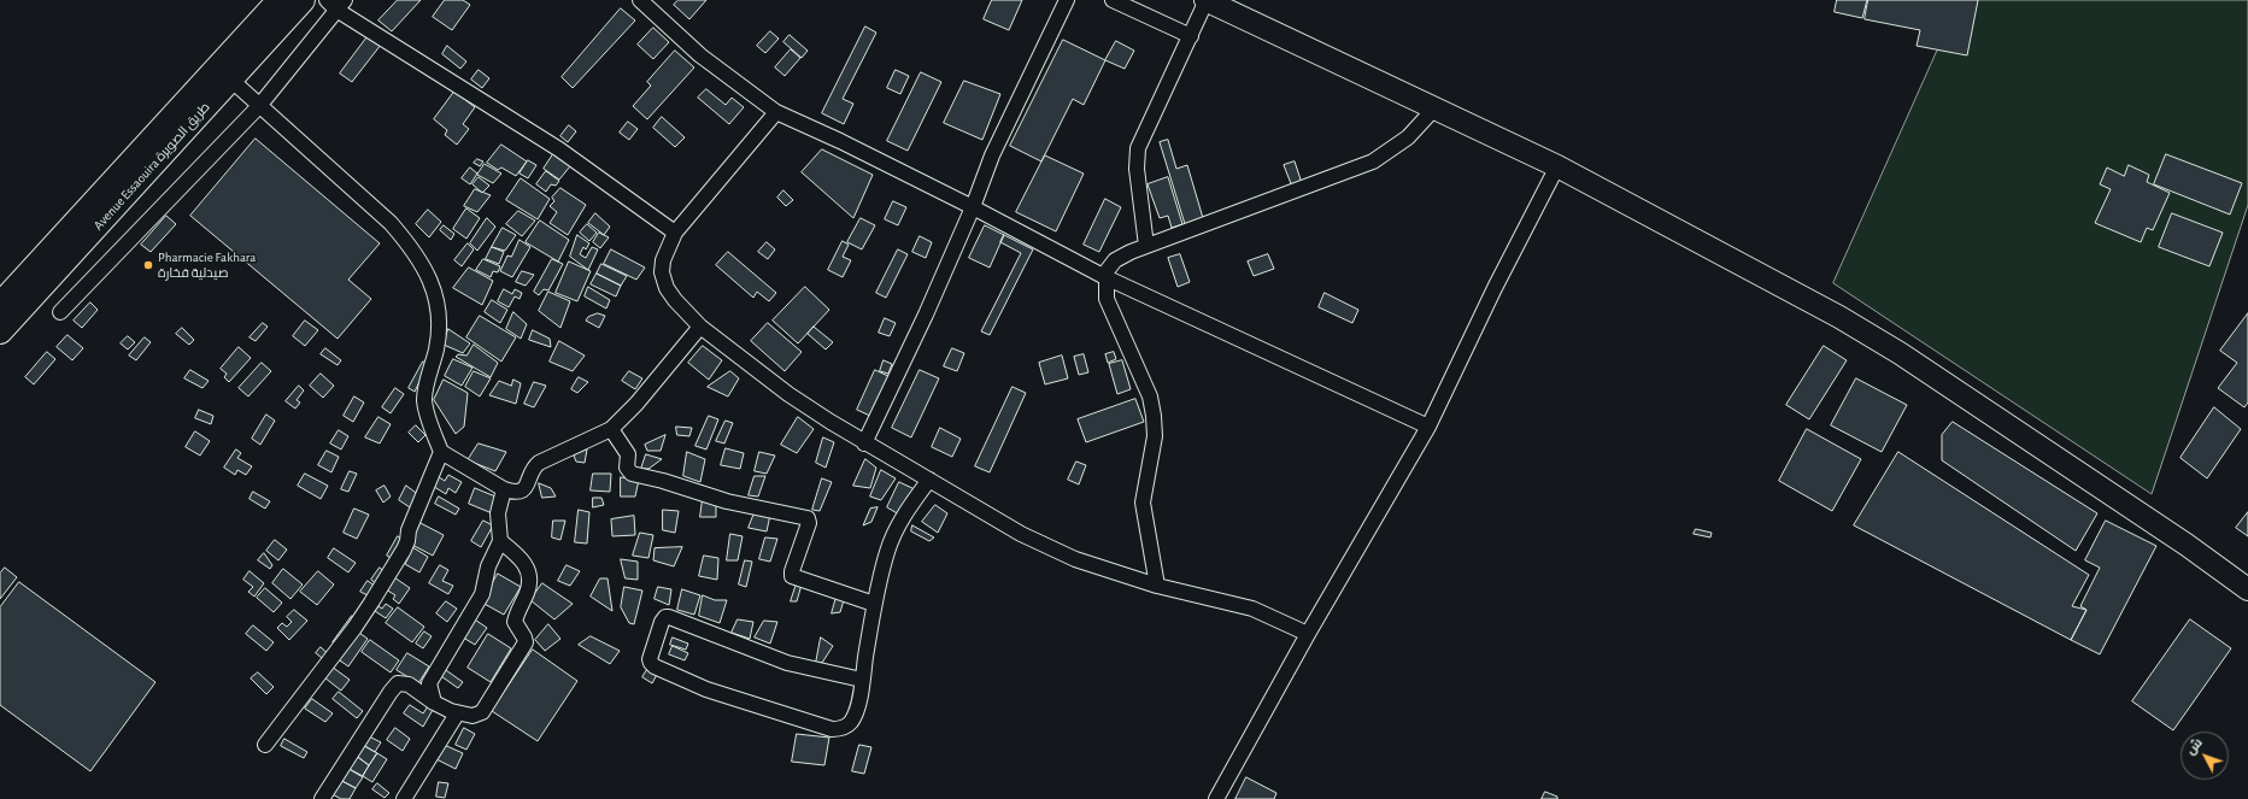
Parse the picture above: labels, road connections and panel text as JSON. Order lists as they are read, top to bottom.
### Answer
{
  "streets": {
    "main road": ["Avenue Essaouira طريق الصويرة"]
  },
  "places": ["Pharmacie Fakhara صيدلية فخارة"],
  "north": "top left"
}
